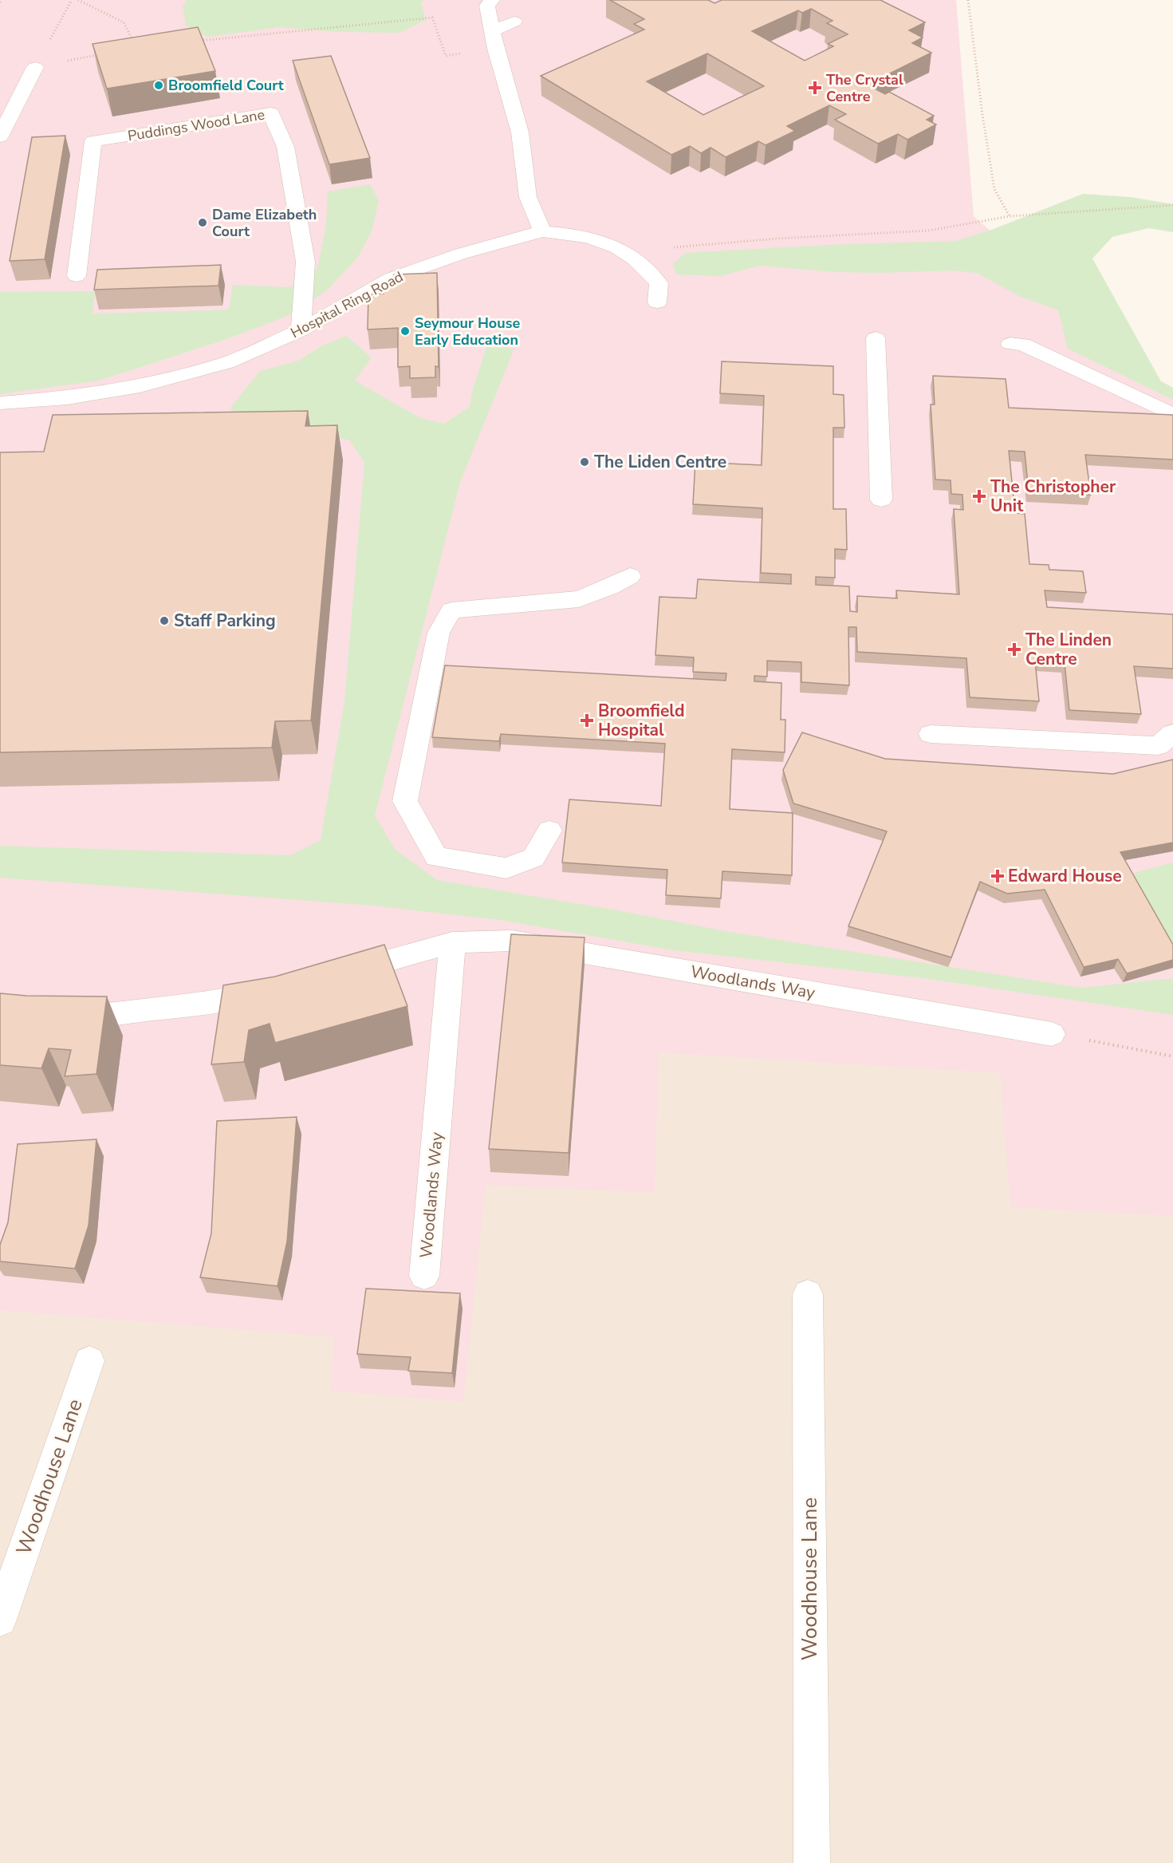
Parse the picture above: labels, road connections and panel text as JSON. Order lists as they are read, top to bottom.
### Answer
{
  "streets": {
    "street": [
      "Puddings Wood Lane",
      "Hospital Ring Road",
      "Woodlands Way",
      "Woodhouse Lane"
    ]
  },
  "crossings": [
    ["Puddings Wood Lane", "Hospital Ring Road"]
  ],
  "places": {
    "other": [
      "Broomfield Court",
      "Dame Elizabeth Court",
      "Seymour House Early Education",
      "The Liden Centre",
      "Staff Parking"
    ],
    "health": [
      "The Crystal Centre",
      "The Christopher Unit",
      "The Linden Centre",
      "Broomfield Hospital",
      "Edward House"
    ]
  }
}
